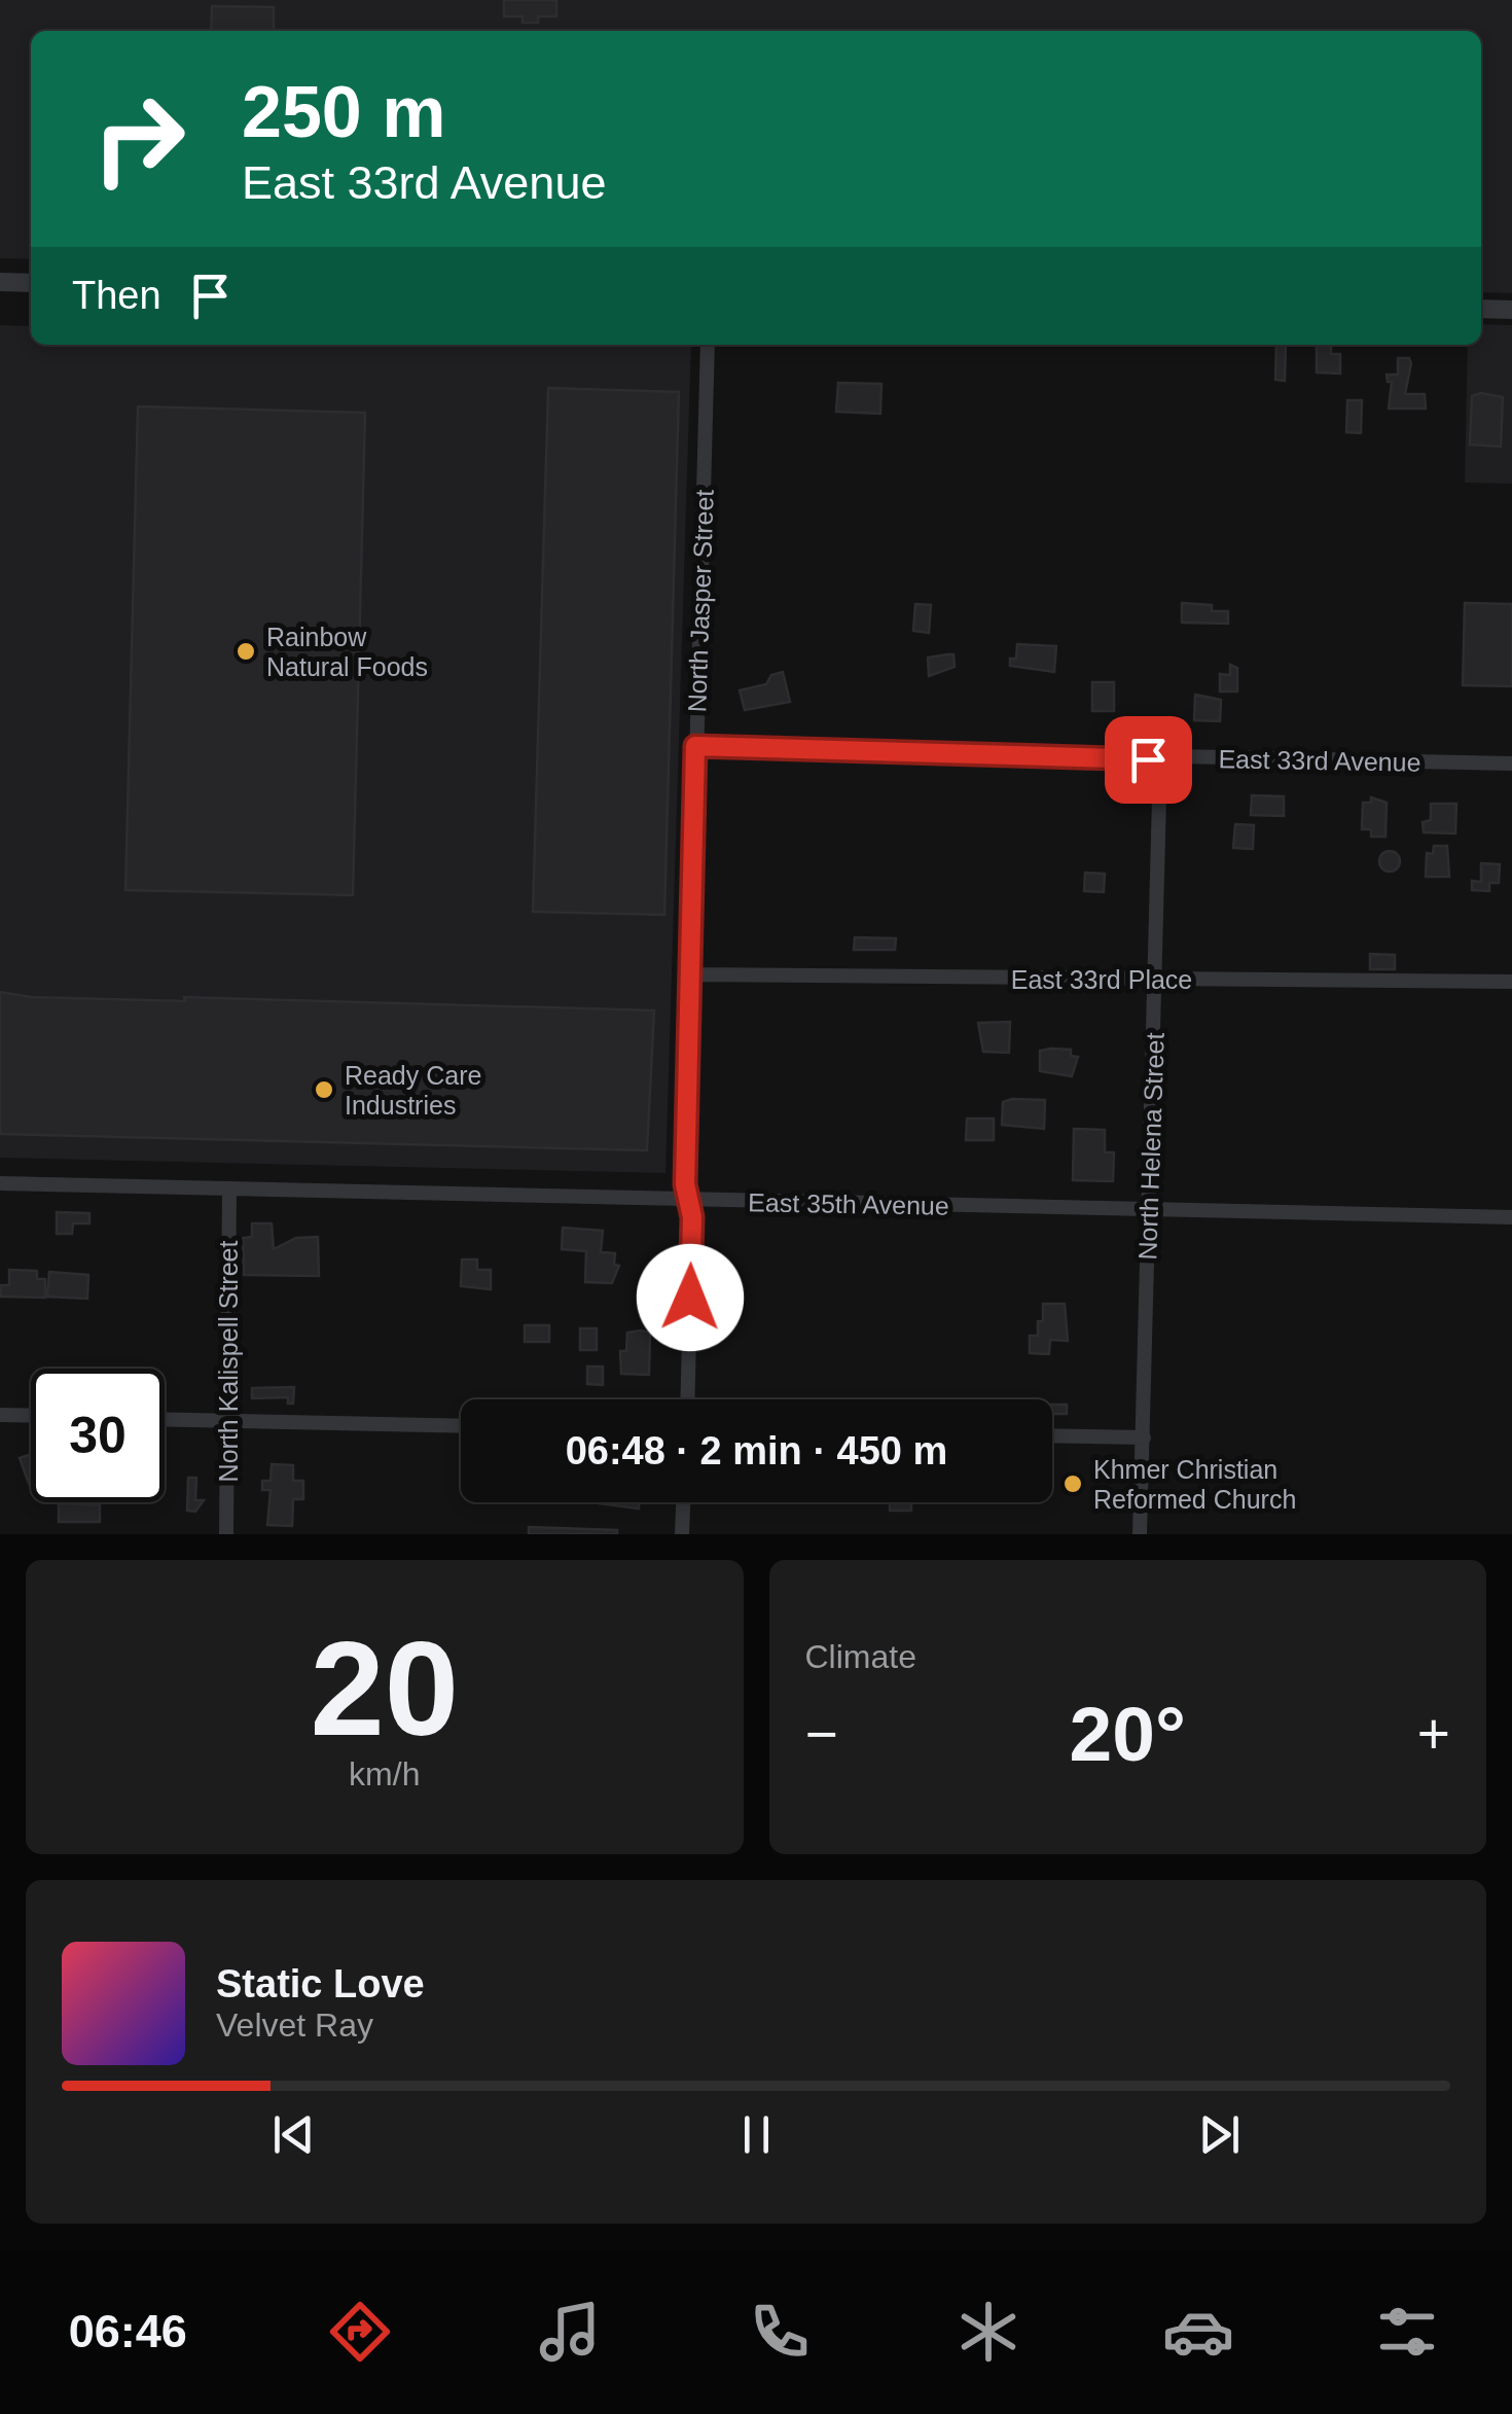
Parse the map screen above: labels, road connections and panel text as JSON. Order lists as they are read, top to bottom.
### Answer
{
  "streets": {
    "street": [
      "North Jasper Street",
      "East 33rd Avenue",
      "East 33rd Place",
      "North Helena Street",
      "East 35th Avenue",
      "North Kalispell Street"
    ]
  },
  "crossings": [
    ["North Jasper Street", "East 33rd Avenue"],
    ["North Jasper Street", "East 33rd Place"],
    ["North Jasper Street", "East 35th Avenue"],
    ["East 33rd Avenue", "North Helena Street"],
    ["East 33rd Place", "North Helena Street"],
    ["North Helena Street", "East 35th Avenue"],
    ["East 35th Avenue", "North Kalispell Street"]
  ],
  "places": ["Rainbow Natural Foods", "Ready Care Industries", "Khmer Christian Reformed Church"],
  "page": {
    "turn": ["250 m", "East 33rd Avenue"],
    "then": "Then",
    "limit": "30",
    "trip": "06:48 · 2 min · 450 m",
    "tile": [
      ["20", "km/h"],
      "Climate"
    ],
    "heat": ["−", "20°", "+"],
    "song": ["Static Love", "Velvet Ray"],
    "tabs": "06:46"
  }
}
